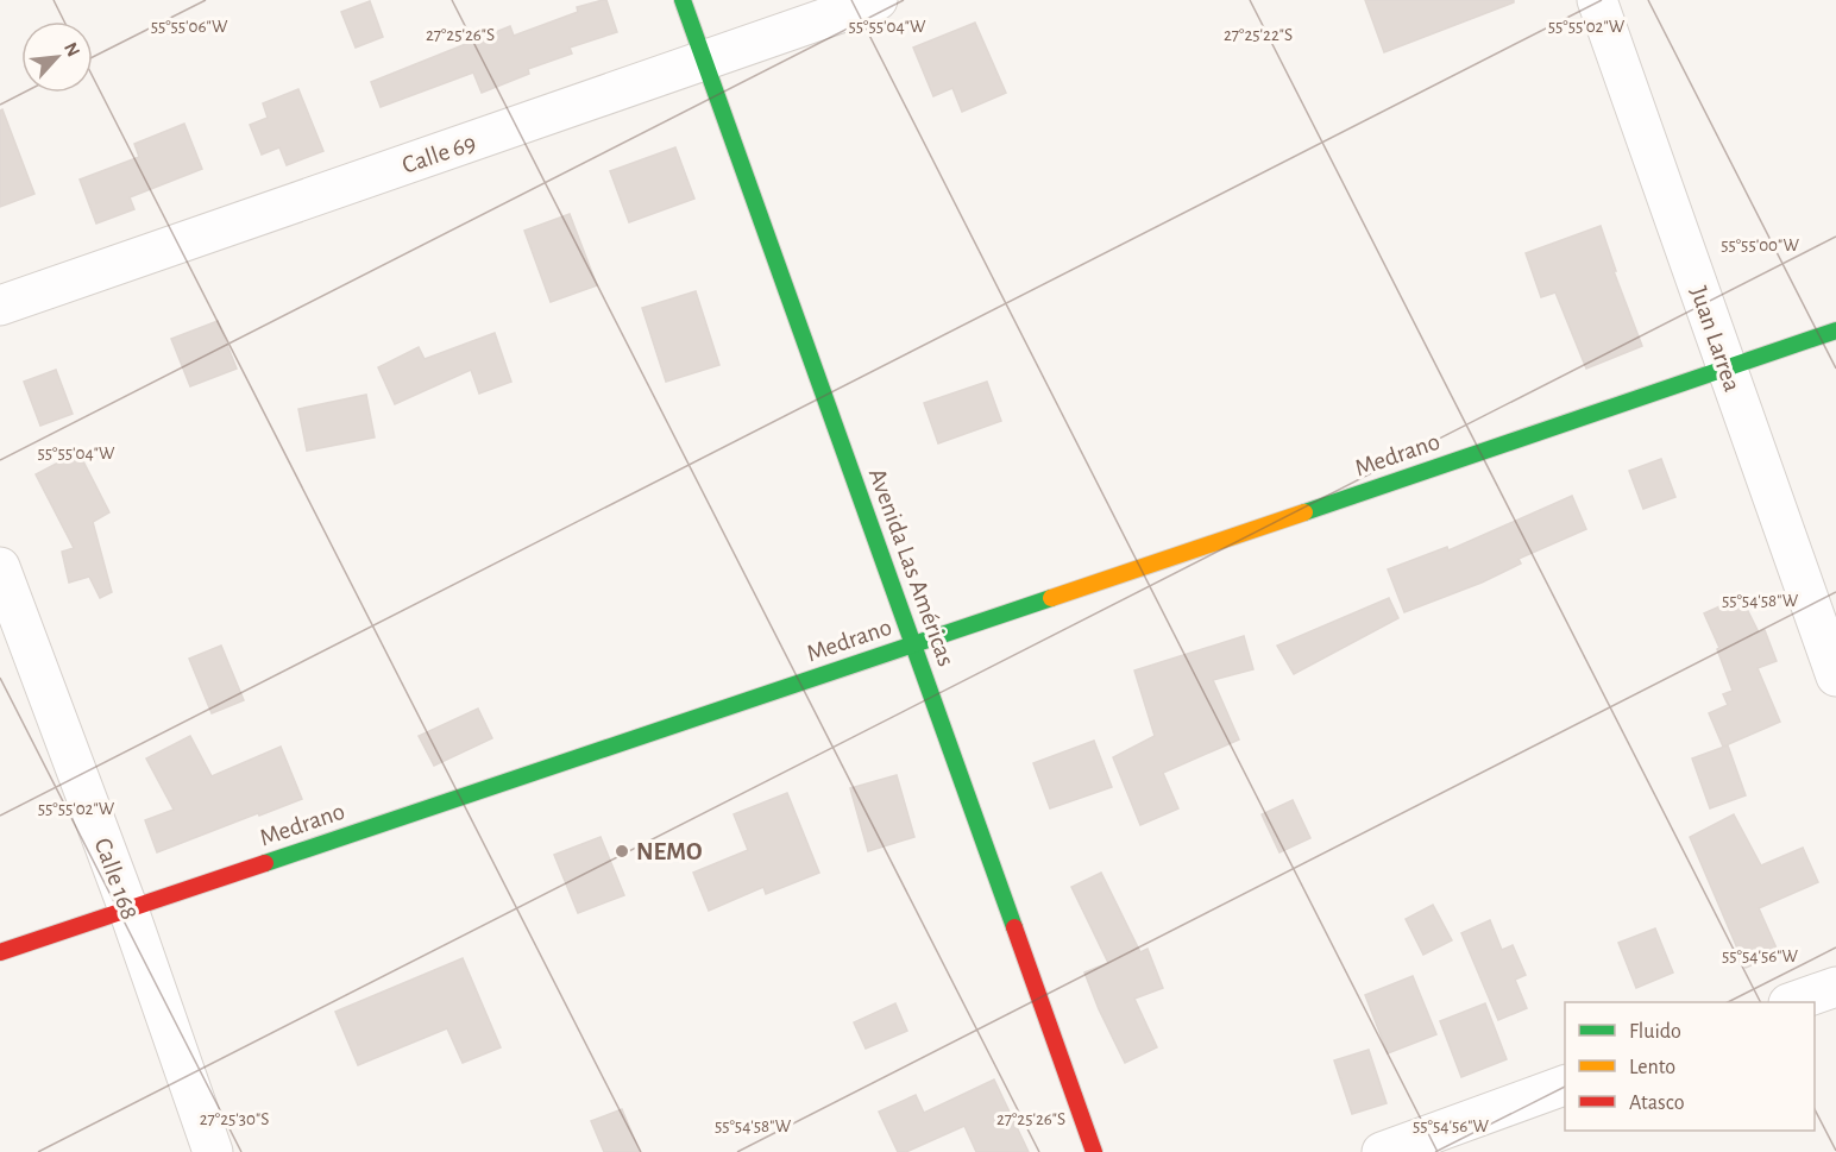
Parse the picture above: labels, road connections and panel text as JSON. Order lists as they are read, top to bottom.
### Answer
{
  "streets": {
    "street": [
      "Calle 69",
      "Juan Larrea",
      "Medrano",
      "Avenida Las Américas",
      "Calle 168"
    ]
  },
  "crossings": [
    ["Calle 69", "Avenida Las Américas"],
    ["Juan Larrea", "Medrano"],
    ["Medrano", "Avenida Las Américas"],
    ["Medrano", "Calle 168"]
  ],
  "places": ["NEMO"],
  "legend": ["Fluido", "Lento", "Atasco"],
  "north": "top right",
  "coordinates": [
    "55°55'06\"W",
    "55°55'04\"W",
    "55°55'02\"W",
    "27°25'26\"S",
    "27°25'22\"S",
    "55°55'00\"W",
    "55°54'58\"W",
    "55°54'56\"W",
    "27°25'30\"S"
  ]
}
